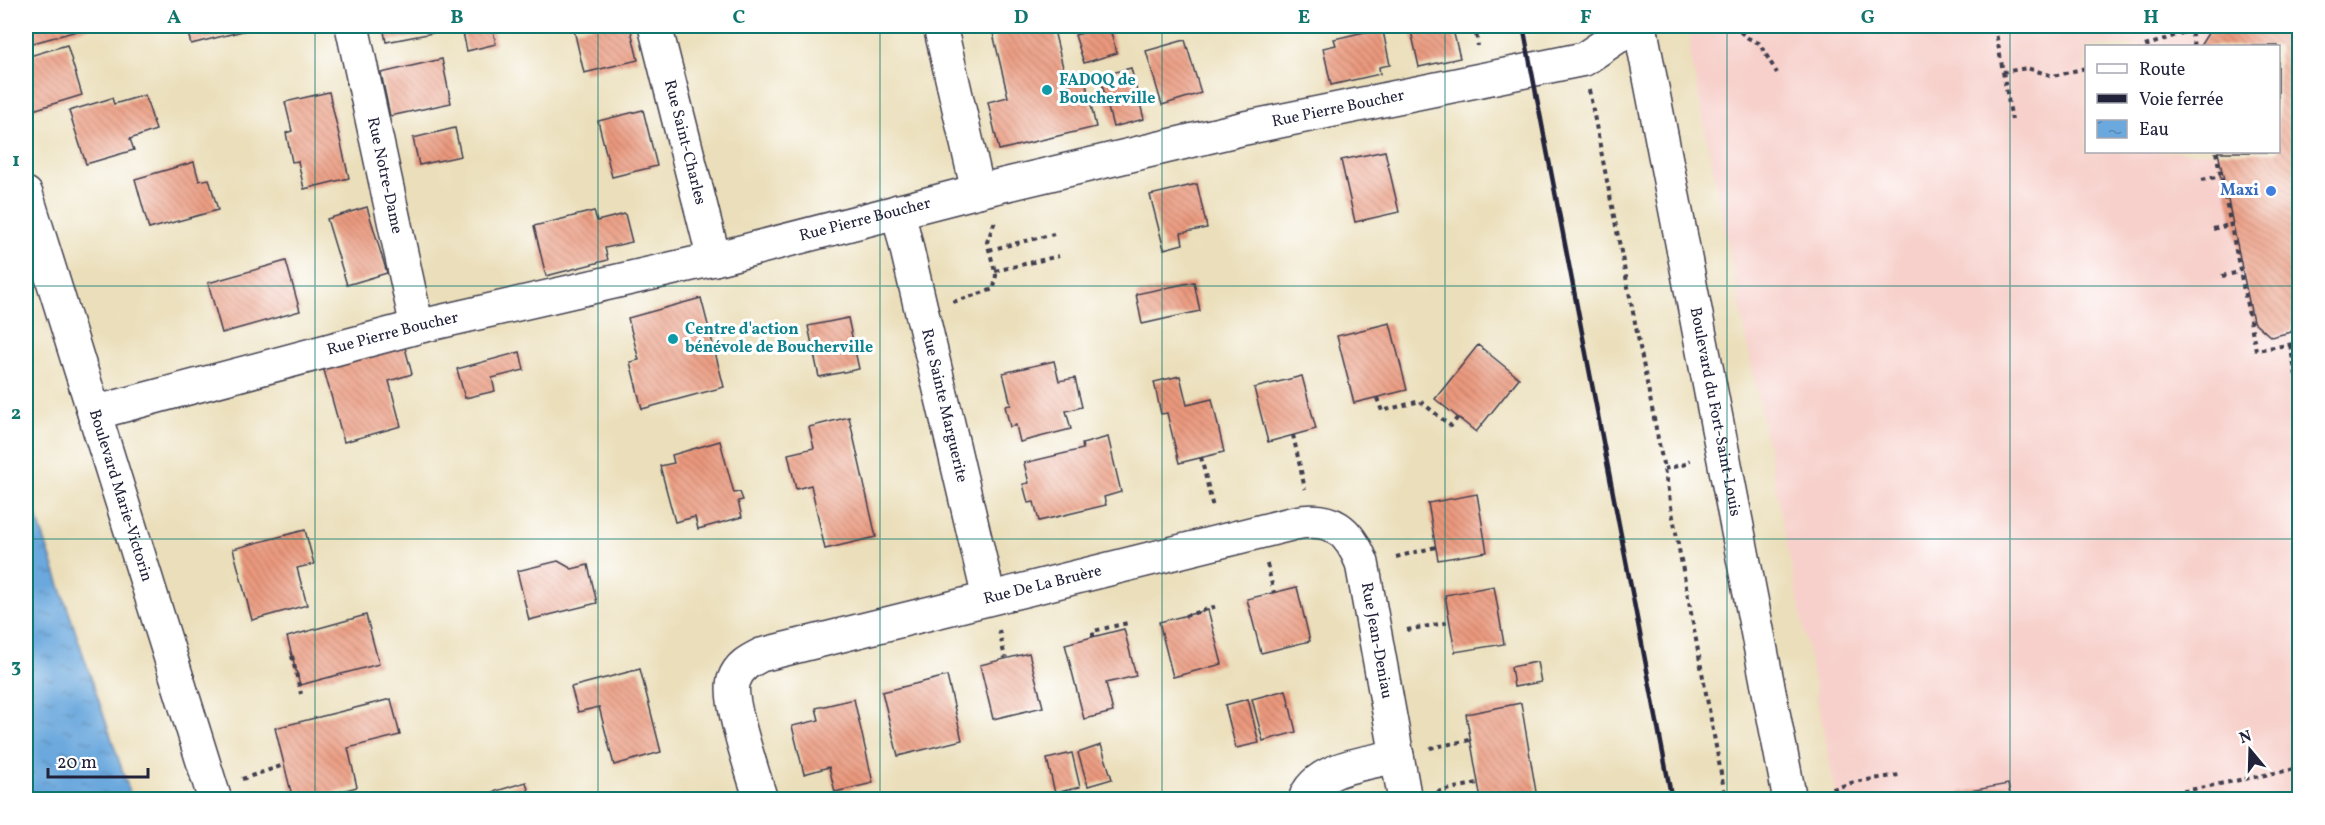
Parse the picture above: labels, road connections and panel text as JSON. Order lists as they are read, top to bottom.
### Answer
{
  "streets": {
    "street": [
      "Rue Pierre Boucher",
      "Rue Saint-Charles",
      "Rue Notre-Dame",
      "Rue Sainte Marguerite",
      "Boulevard du Fort-Saint-Louis",
      "Boulevard Marie-Victorin",
      "Rue De La Bruère",
      "Rue Jean-Deniau"
    ]
  },
  "crossings": [
    ["Rue Pierre Boucher", "Rue Saint-Charles"],
    ["Rue Pierre Boucher", "Rue Notre-Dame"],
    ["Rue Pierre Boucher", "Rue Sainte Marguerite"],
    ["Rue Pierre Boucher", "Boulevard Marie-Victorin"],
    ["Rue Sainte Marguerite", "Rue De La Bruère"],
    ["Rue De La Bruère", "Rue Jean-Deniau"]
  ],
  "places": ["FADOQ de Boucherville", "Maxi", "Centre d'action bénévole de Boucherville"],
  "legend": ["Route", "Voie ferrée", "Eau"],
  "scale_bar": "20 m",
  "north": "top",
  "grid": {
    "columns": [
      "A",
      "B",
      "C",
      "D",
      "E",
      "F",
      "G",
      "H"
    ],
    "rows": ["1", "2", "3"]
  }
}
